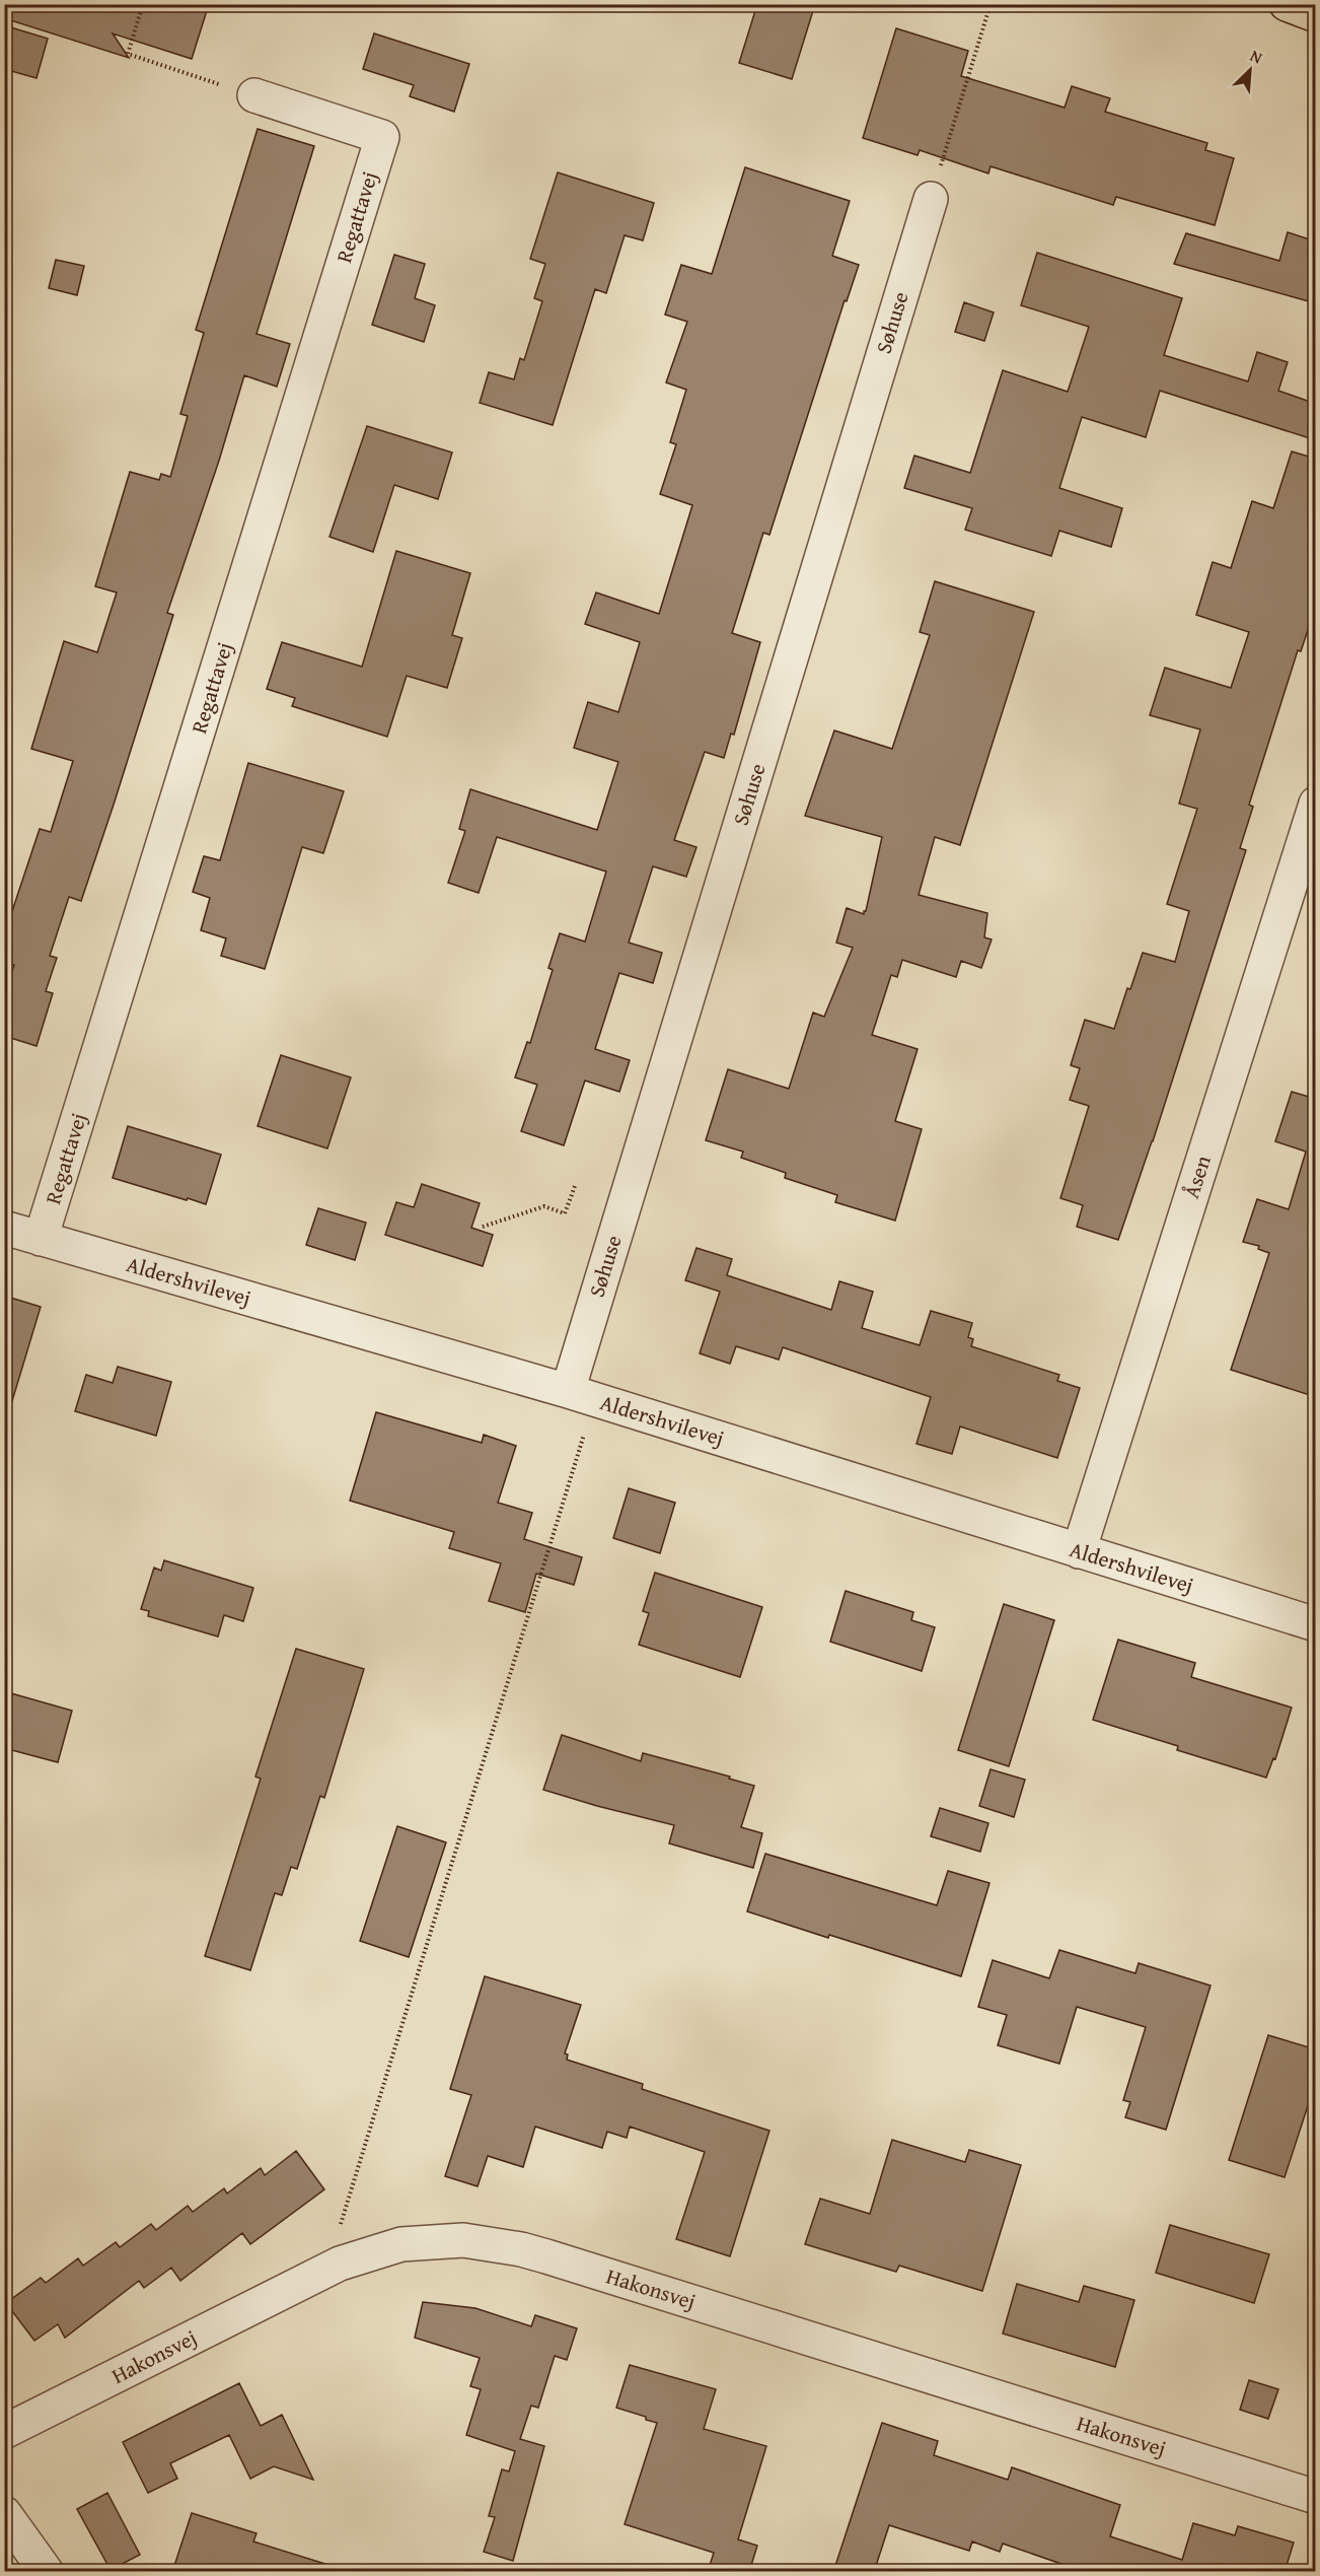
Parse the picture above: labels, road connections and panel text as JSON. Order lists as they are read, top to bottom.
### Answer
{
  "streets": {
    "street": [
      "Regattavej",
      "Søhuse",
      "Åsen",
      "Aldershvilevej",
      "Hakonsvej"
    ]
  },
  "crossings": [
    ["Regattavej", "Aldershvilevej"],
    ["Søhuse", "Aldershvilevej"],
    ["Åsen", "Aldershvilevej"]
  ],
  "north": "top right"
}
